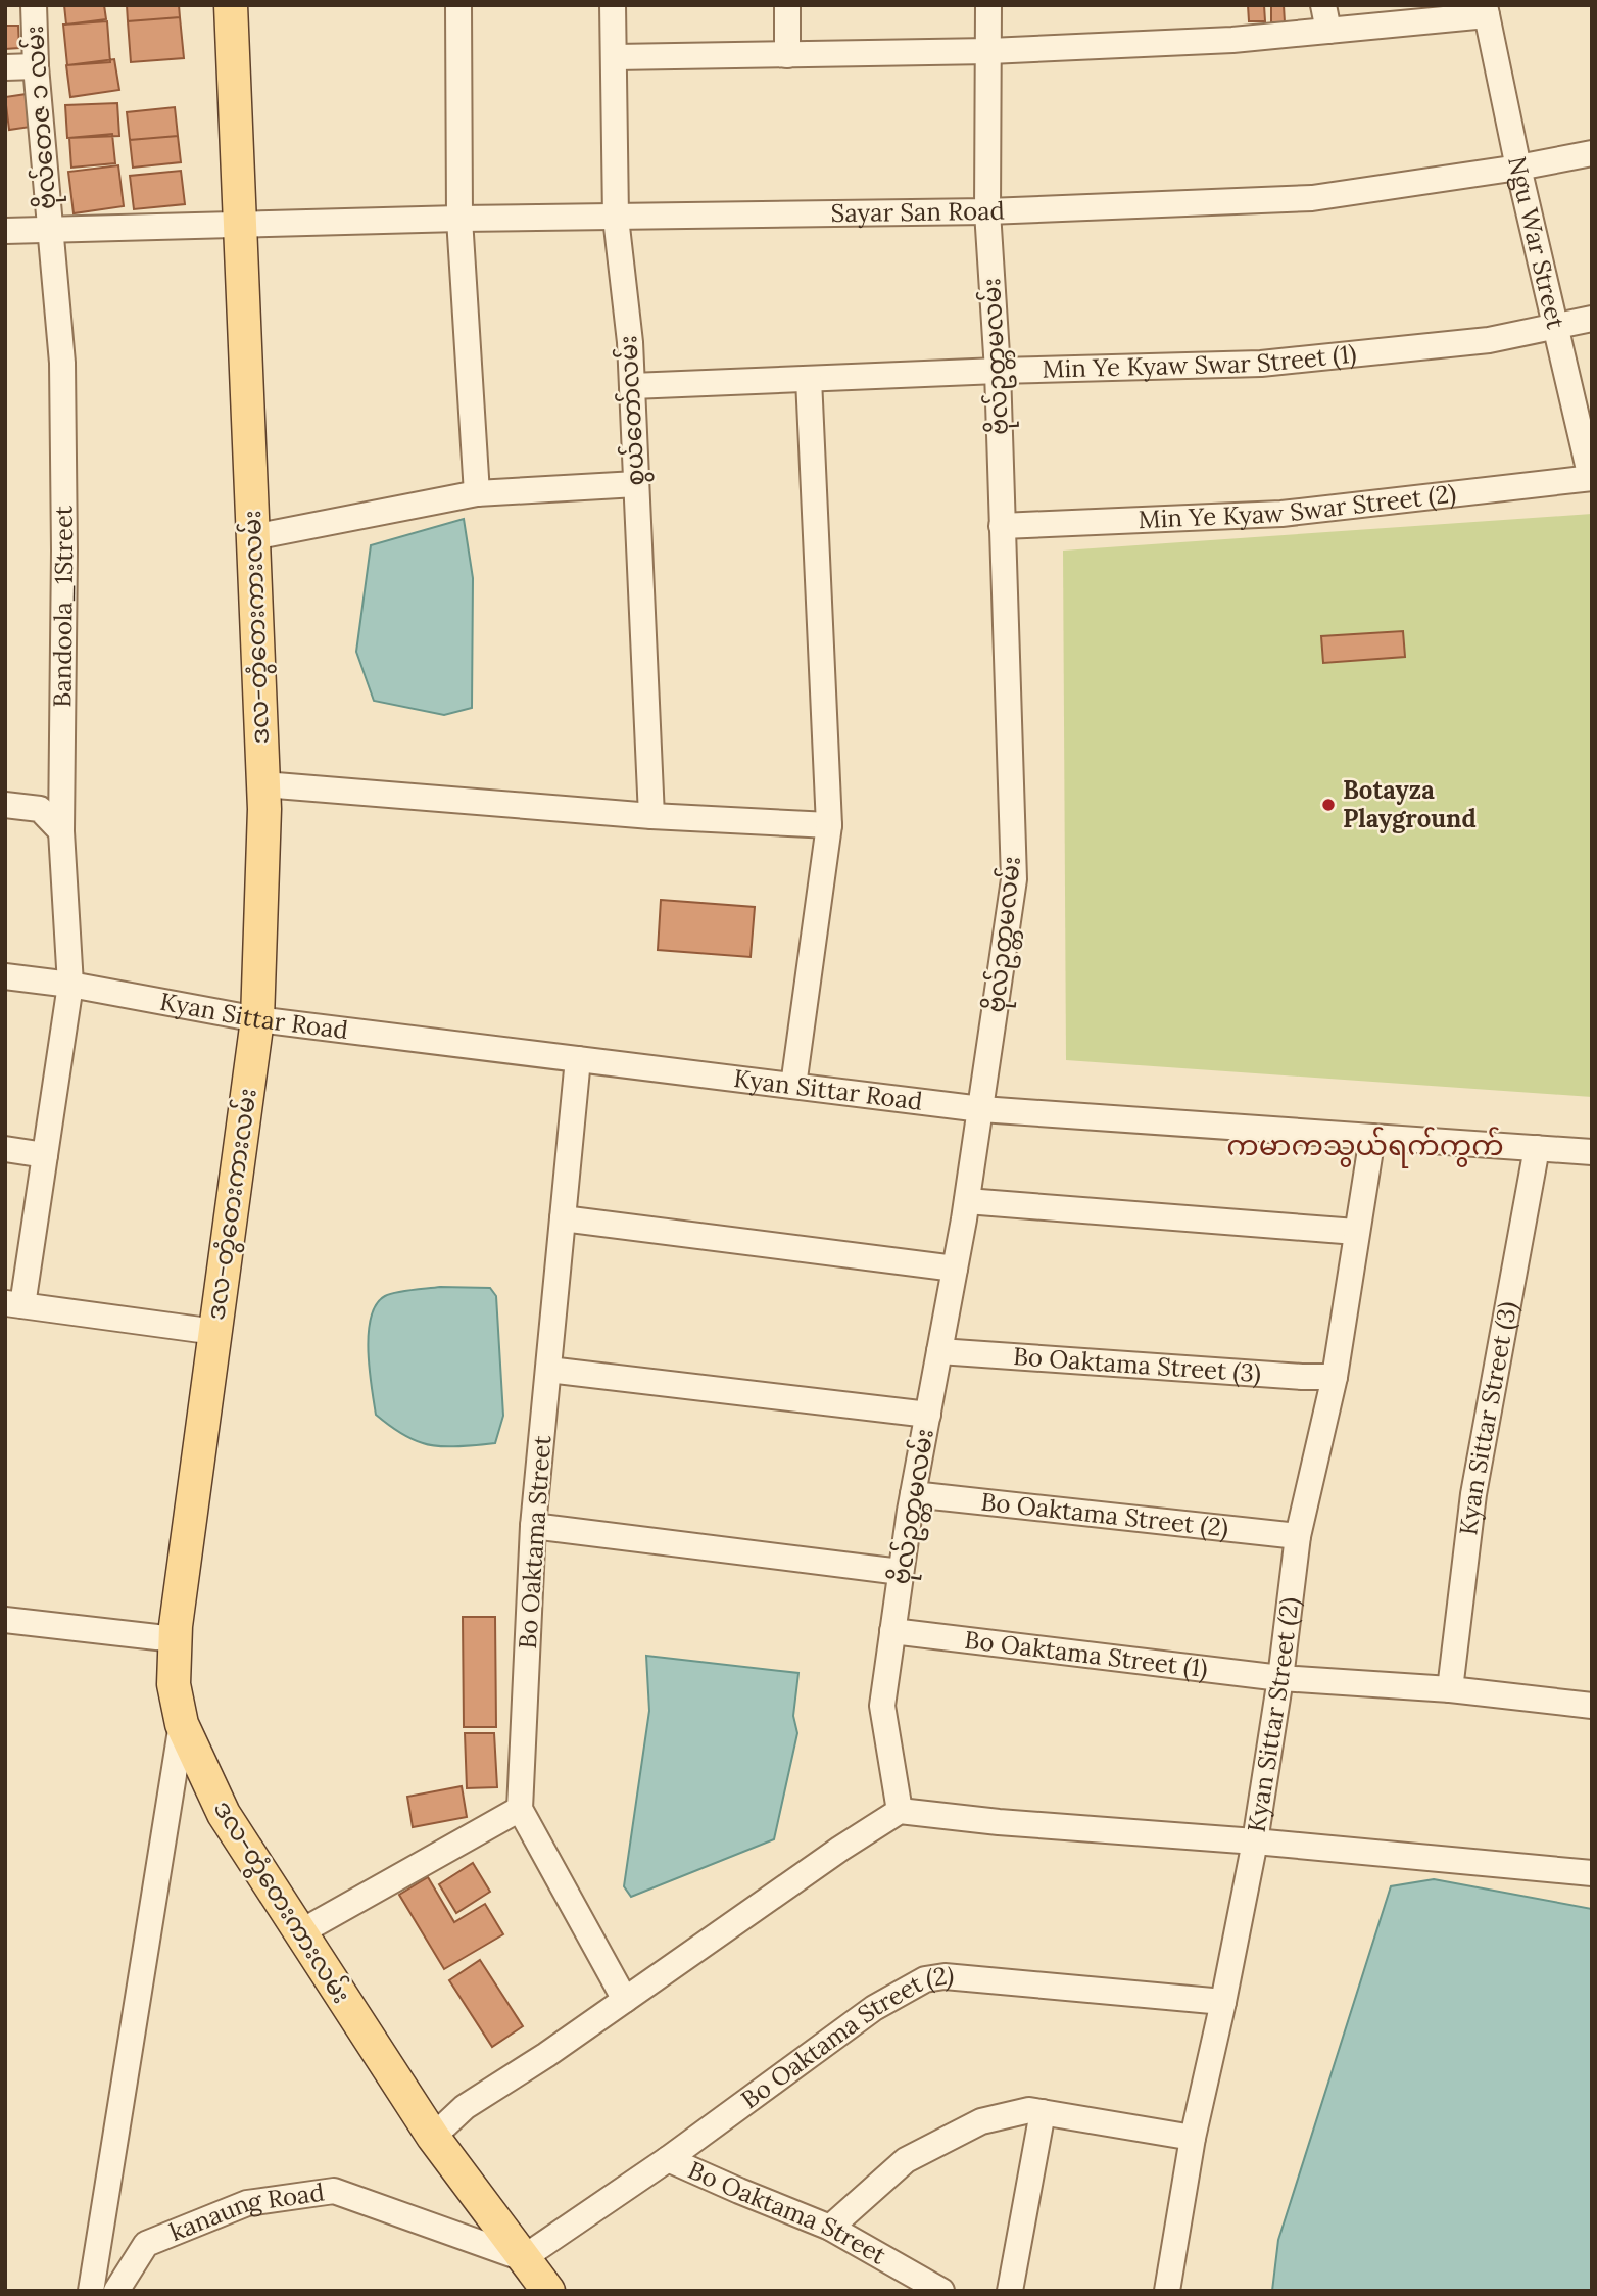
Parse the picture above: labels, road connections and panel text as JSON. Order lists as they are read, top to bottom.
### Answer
{
  "streets": {
    "main road": ["ဒလ-တွံတေးကားလမ်း"],
    "street": [
      "ဗိုလ်တေဇ ၁ လမ်း",
      "Sayar San Road",
      "Ngu War Street",
      "ဗိုလ်ဥတ္တမလမ်း",
      "Min Ye Kyaw Swar Street (1)",
      "စွယ်တော်လမ်း",
      "Min Ye Kyaw Swar Street (2)",
      "Bandoola_1Street",
      "Kyan Sittar Road",
      "Bo Oaktama Street (3)",
      "Kyan Sittar Street (3)",
      "Bo Oaktama Street (2)",
      "Bo Oaktama Street",
      "Bo Oaktama Street (1)",
      "Kyan Sittar Street (2)",
      "kanaung Road"
    ]
  },
  "crossings": [
    ["ဗိုလ်တေဇ ၁ လမ်း", "Sayar San Road"],
    ["ဗိုလ်တေဇ ၁ လမ်း", "Bandoola_1Street"],
    ["Sayar San Road", "Ngu War Street"],
    ["Sayar San Road", "ဗိုလ်ဥတ္တမလမ်း"],
    ["Sayar San Road", "စွယ်တော်လမ်း"],
    ["Sayar San Road", "Bandoola_1Street"],
    ["Sayar San Road", "ဒလ-တွံတေးကားလမ်း"],
    ["Ngu War Street", "Min Ye Kyaw Swar Street (1)"],
    ["Ngu War Street", "Min Ye Kyaw Swar Street (2)"],
    ["ဗိုလ်ဥတ္တမလမ်း", "Min Ye Kyaw Swar Street (1)"],
    ["ဗိုလ်ဥတ္တမလမ်း", "Min Ye Kyaw Swar Street (2)"],
    ["ဗိုလ်ဥတ္တမလမ်း", "Kyan Sittar Road"],
    ["ဗိုလ်ဥတ္တမလမ်း", "Bo Oaktama Street (3)"],
    ["ဗိုလ်ဥတ္တမလမ်း", "Bo Oaktama Street (2)"],
    ["ဗိုလ်ဥတ္တမလမ်း", "Bo Oaktama Street (1)"],
    ["Min Ye Kyaw Swar Street (1)", "စွယ်တော်လမ်း"],
    ["Bandoola_1Street", "Kyan Sittar Road"],
    ["ဒလ-တွံတေးကားလမ်း", "Kyan Sittar Road"],
    ["ဒလ-တွံတေးကားလမ်း", "Bo Oaktama Street (2)"],
    ["ဒလ-တွံတေးကားလမ်း", "kanaung Road"],
    ["Kyan Sittar Road", "Kyan Sittar Street (3)"],
    ["Kyan Sittar Road", "Bo Oaktama Street"],
    ["Kyan Sittar Road", "Kyan Sittar Street (2)"],
    ["Bo Oaktama Street (3)", "Kyan Sittar Street (2)"],
    ["Kyan Sittar Street (3)", "Bo Oaktama Street (1)"],
    ["Bo Oaktama Street (2)", "Bo Oaktama Street"],
    ["Bo Oaktama Street (2)", "Kyan Sittar Street (2)"],
    ["Bo Oaktama Street (2)", "kanaung Road"],
    ["Bo Oaktama Street (1)", "Kyan Sittar Street (2)"]
  ],
  "districts": ["ကမာကသွယ်ရက်ကွက်"],
  "places": ["Botayza Playground"]
}
